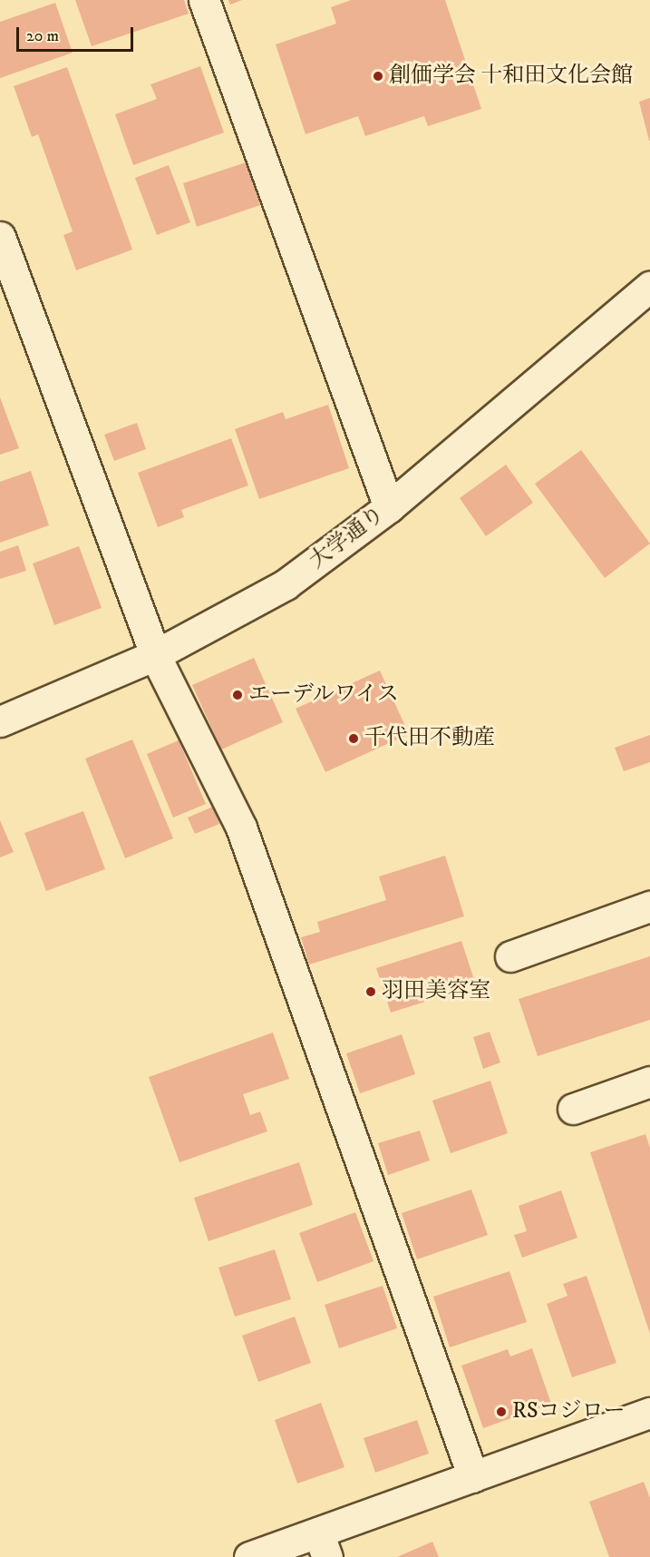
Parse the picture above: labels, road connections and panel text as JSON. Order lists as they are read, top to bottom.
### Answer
{
  "streets": {
    "street": ["大学通り"]
  },
  "places": [
    "創価学会 十和田文化会館",
    "エーデルワイス",
    "千代田不動産",
    "羽田美容室",
    "RSコジロー"
  ],
  "scale_bar": "20 m"
}
